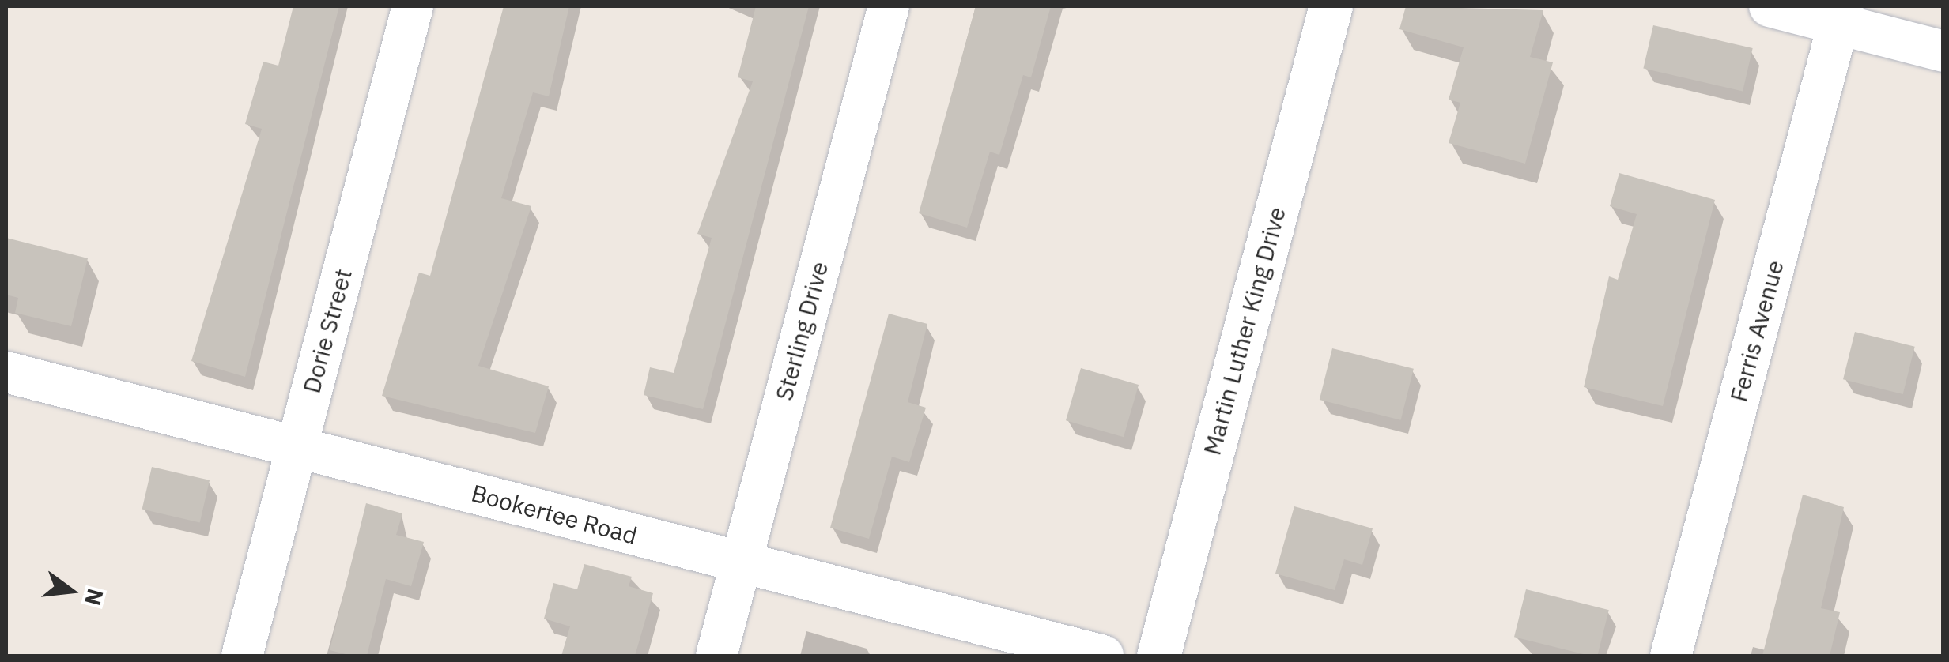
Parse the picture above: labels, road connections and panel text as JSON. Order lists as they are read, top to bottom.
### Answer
{
  "streets": {
    "main road": ["Martin Luther King Drive"],
    "street": [
      "Dorie Street",
      "Sterling Drive",
      "Ferris Avenue",
      "Bookertee Road"
    ]
  },
  "crossings": [
    ["Dorie Street", "Bookertee Road"],
    ["Sterling Drive", "Bookertee Road"]
  ],
  "north": "right"
}
